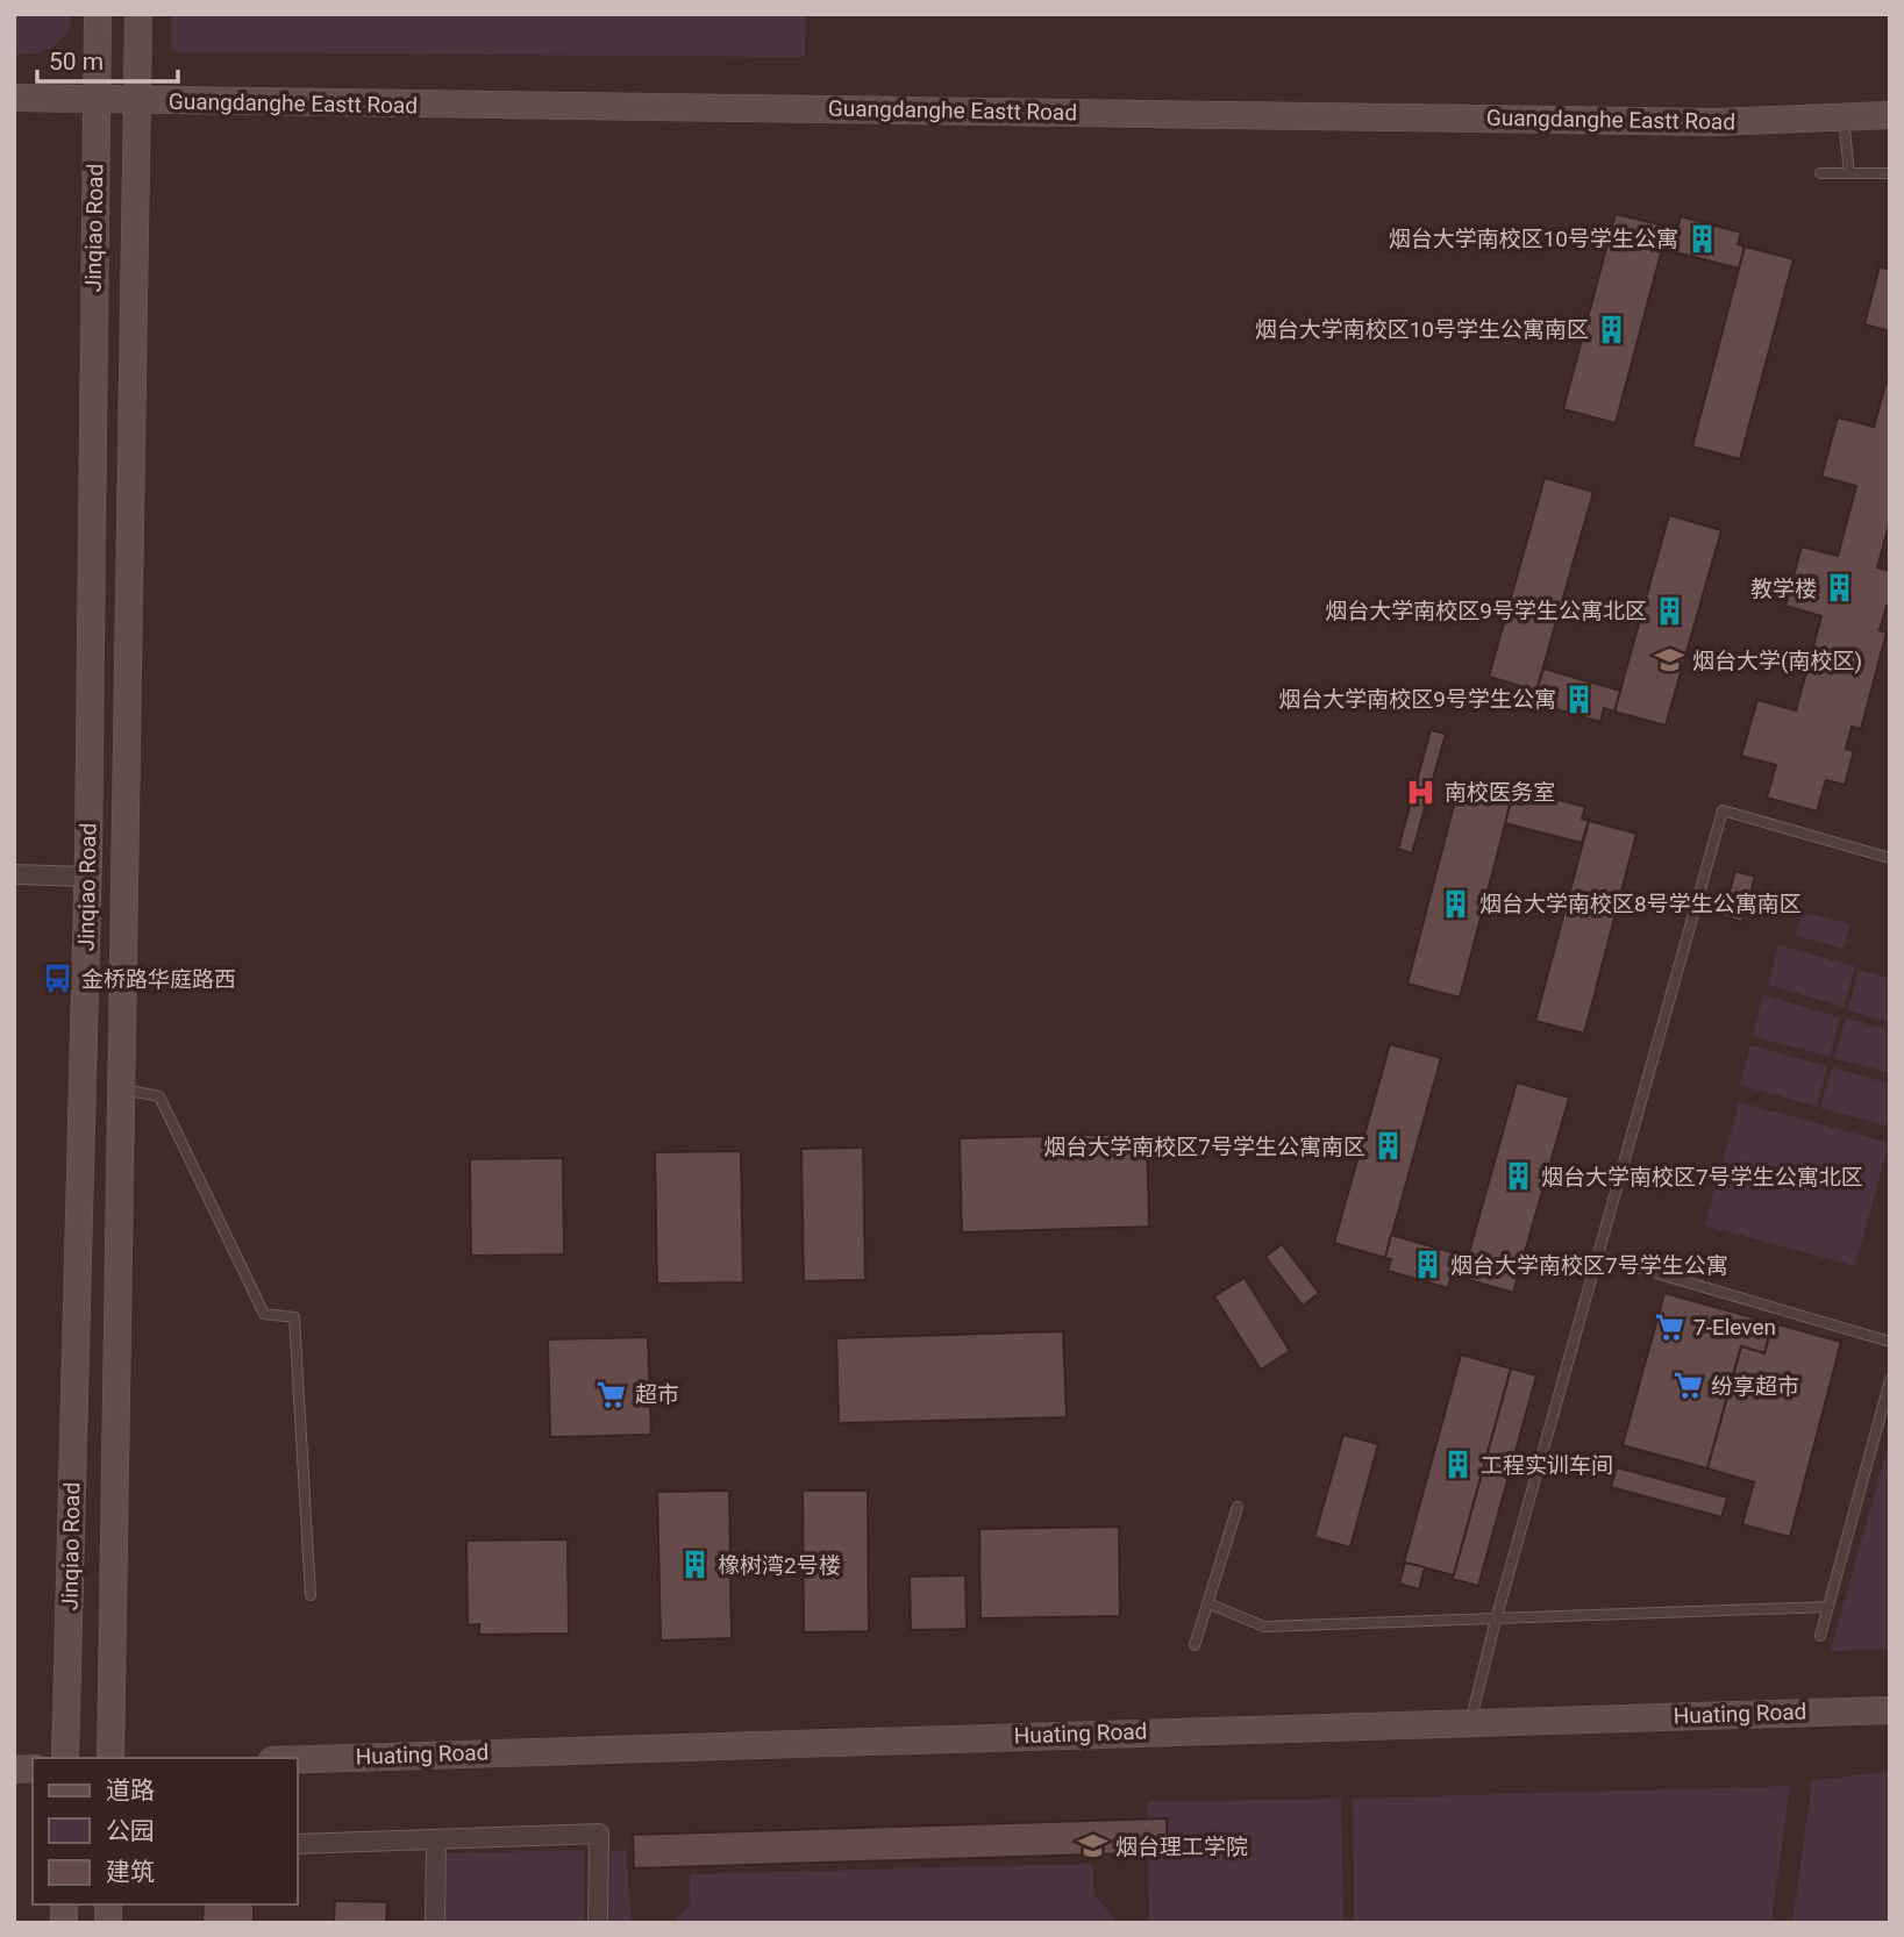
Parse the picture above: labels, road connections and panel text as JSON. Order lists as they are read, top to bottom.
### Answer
{
  "streets": {
    "street": ["Guangdanghe Eastt Road", "Jinqiao Road", "Huating Road"]
  },
  "crossings": [
    ["Guangdanghe Eastt Road", "Jinqiao Road"]
  ],
  "places": {
    "building": [
      "烟台大学南校区10号学生公寓",
      "烟台大学南校区10号学生公寓南区",
      "教学楼",
      "烟台大学南校区9号学生公寓北区",
      "烟台大学南校区9号学生公寓",
      "烟台大学南校区8号学生公寓南区",
      "烟台大学南校区7号学生公寓南区",
      "烟台大学南校区7号学生公寓北区",
      "烟台大学南校区7号学生公寓",
      "工程实训车间",
      "橡树湾2号楼"
    ],
    "school or university": ["烟台大学(南校区)", "烟台理工学院"],
    "hospital": ["南校医务室"],
    "bus stop": ["金桥路华庭路西"],
    "supermarket": ["7-Eleven", "纷享超市", "超市"]
  },
  "legend": ["道路", "公园", "建筑"],
  "scale_bar": "50 m"
}
